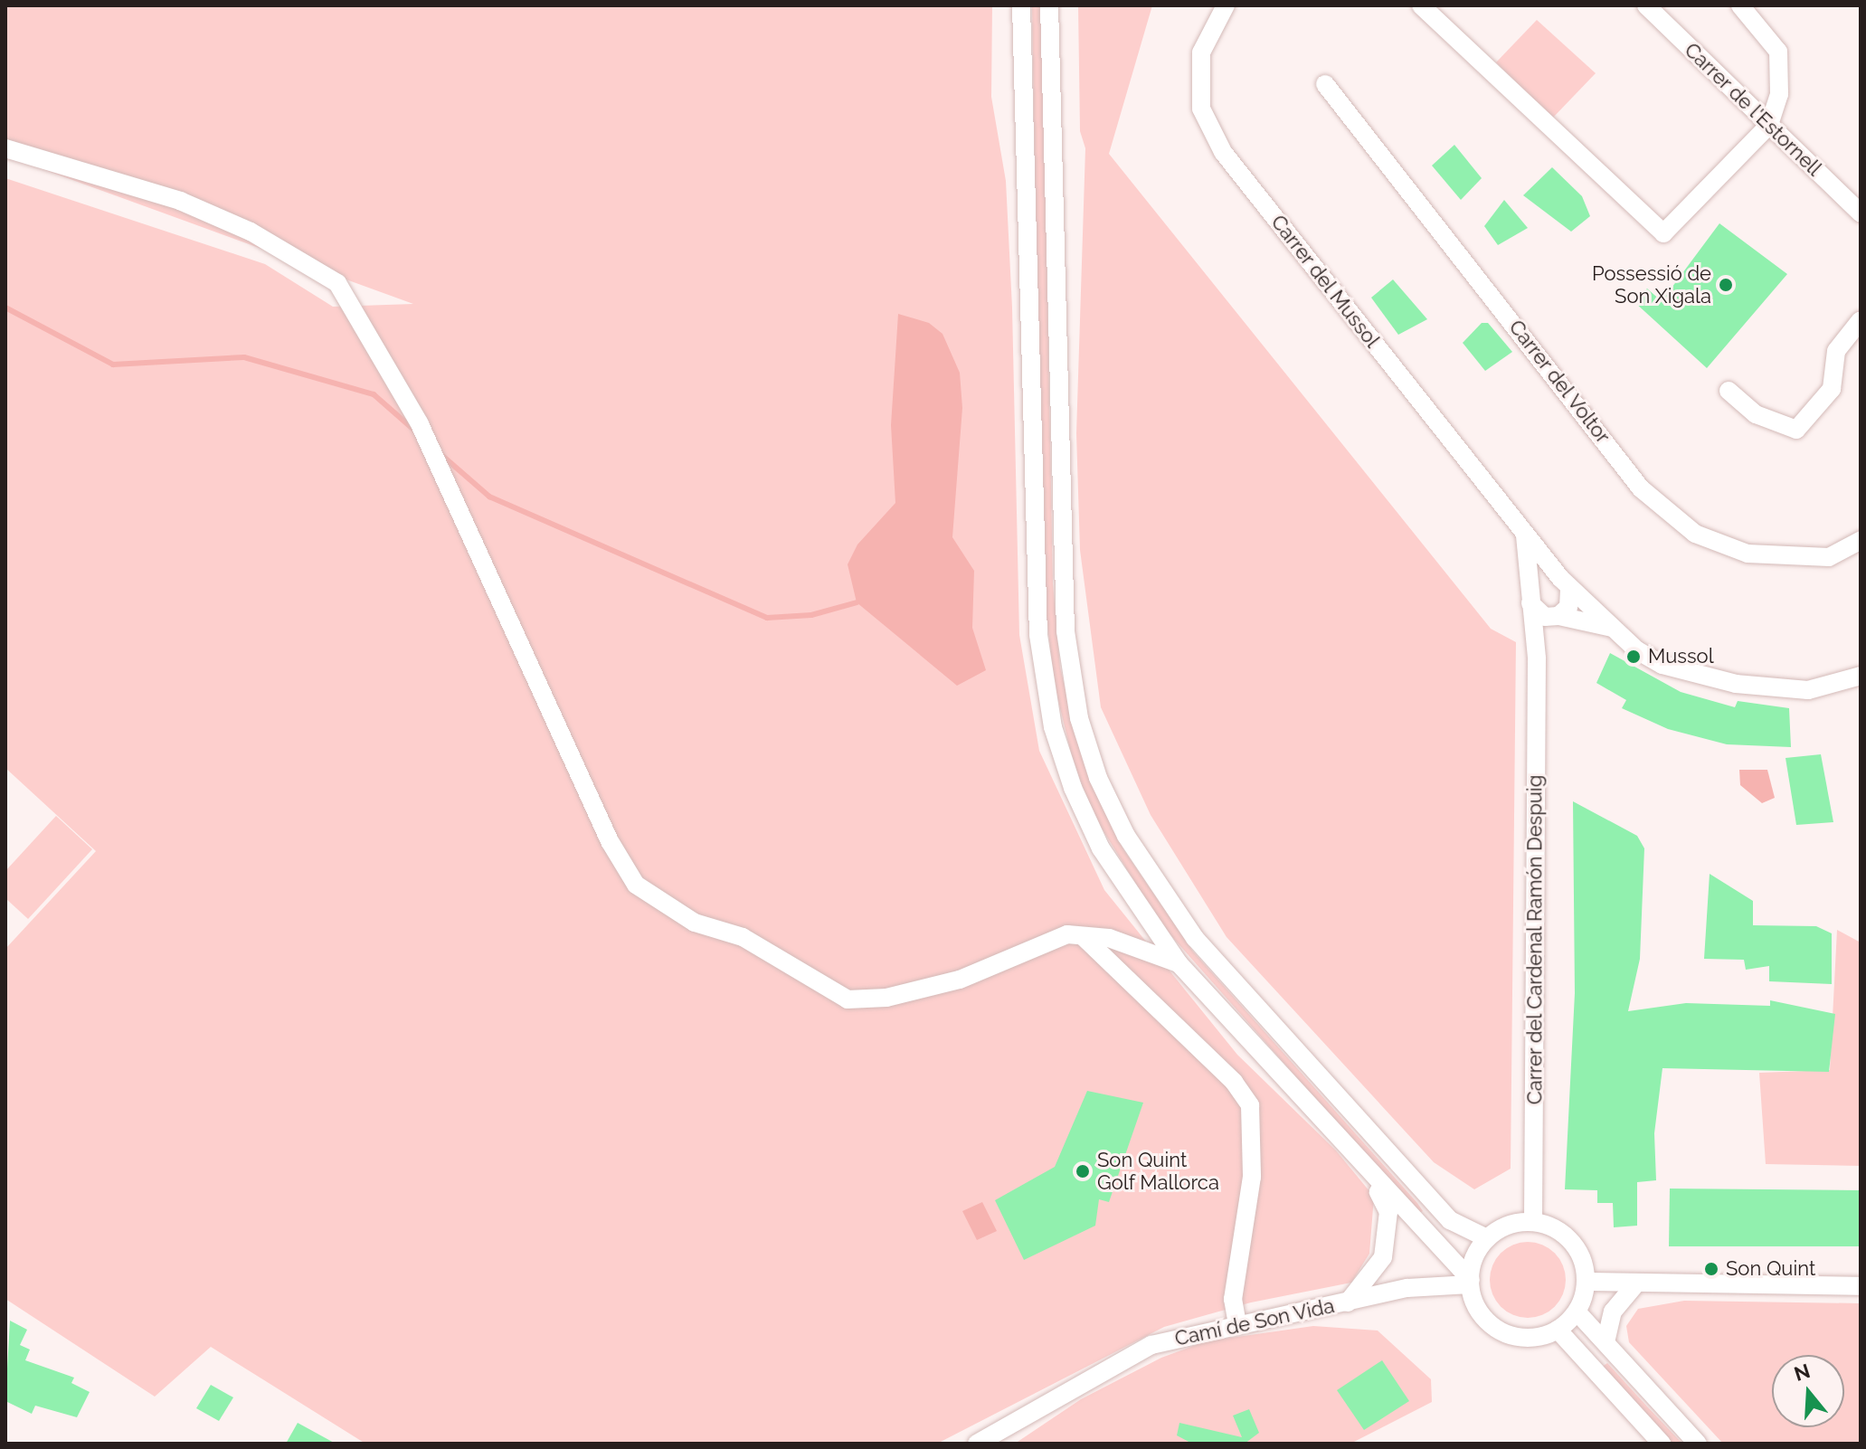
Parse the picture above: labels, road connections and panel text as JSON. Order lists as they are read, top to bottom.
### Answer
{
  "streets": {
    "street": [
      "Carrer de l'Estornell",
      "Carrer del Mussol",
      "Carrer del Voltor",
      "Carrer del Cardenal Ramón Despuig",
      "Camí de Son Vida"
    ]
  },
  "crossings": [
    ["Carrer del Mussol", "Carrer del Cardenal Ramón Despuig"],
    ["Carrer del Cardenal Ramón Despuig", "Camí de Son Vida"]
  ],
  "places": [
    "Possessió de Son Xigala",
    "Mussol",
    "Son Quint Golf Mallorca",
    "Son Quint"
  ],
  "north": "top"
}
